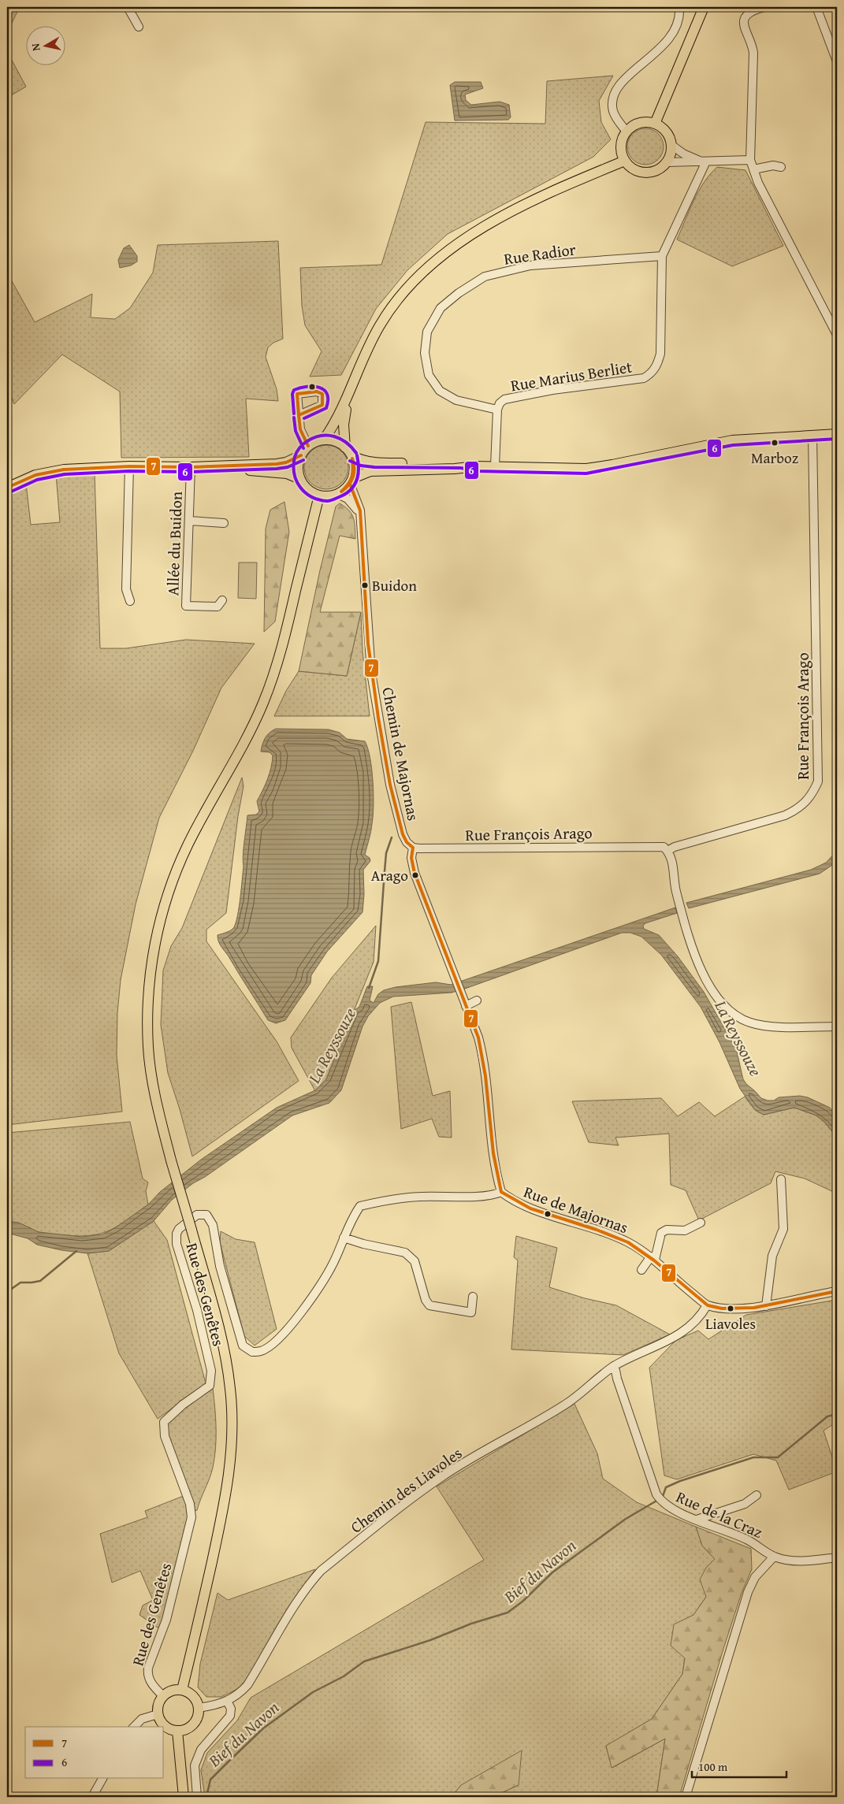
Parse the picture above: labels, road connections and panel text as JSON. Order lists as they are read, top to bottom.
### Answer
{
  "streets": {
    "street": [
      "Rue Radior",
      "Rue Marius Berliet",
      "Allée du Buidon",
      "Rue François Arago",
      "Chemin de Majornas",
      "Rue de Majornas",
      "Rue des Genêtes",
      "Chemin des Liavoles",
      "Rue de la Craz"
    ]
  },
  "crossings": [
    ["Rue Radior", "Rue Marius Berliet"],
    ["Rue François Arago", "Chemin de Majornas"],
    ["Rue François Arago", "Rue de Majornas"],
    ["Chemin de Majornas", "Rue de Majornas"],
    ["Rue de Majornas", "Rue des Genêtes"],
    ["Rue de Majornas", "Chemin des Liavoles"],
    ["Rue des Genêtes", "Chemin des Liavoles"],
    ["Chemin des Liavoles", "Rue de la Craz"]
  ],
  "water": ["La Reyssouze", "Bief du Navon"],
  "places": [
    "Marboz",
    "Buidon",
    "Arago",
    "Liavoles"
  ],
  "lines": ["transit line 6", "transit line 7"],
  "legend": ["7", "6"],
  "scale_bar": "100 m",
  "north": "left"
}
